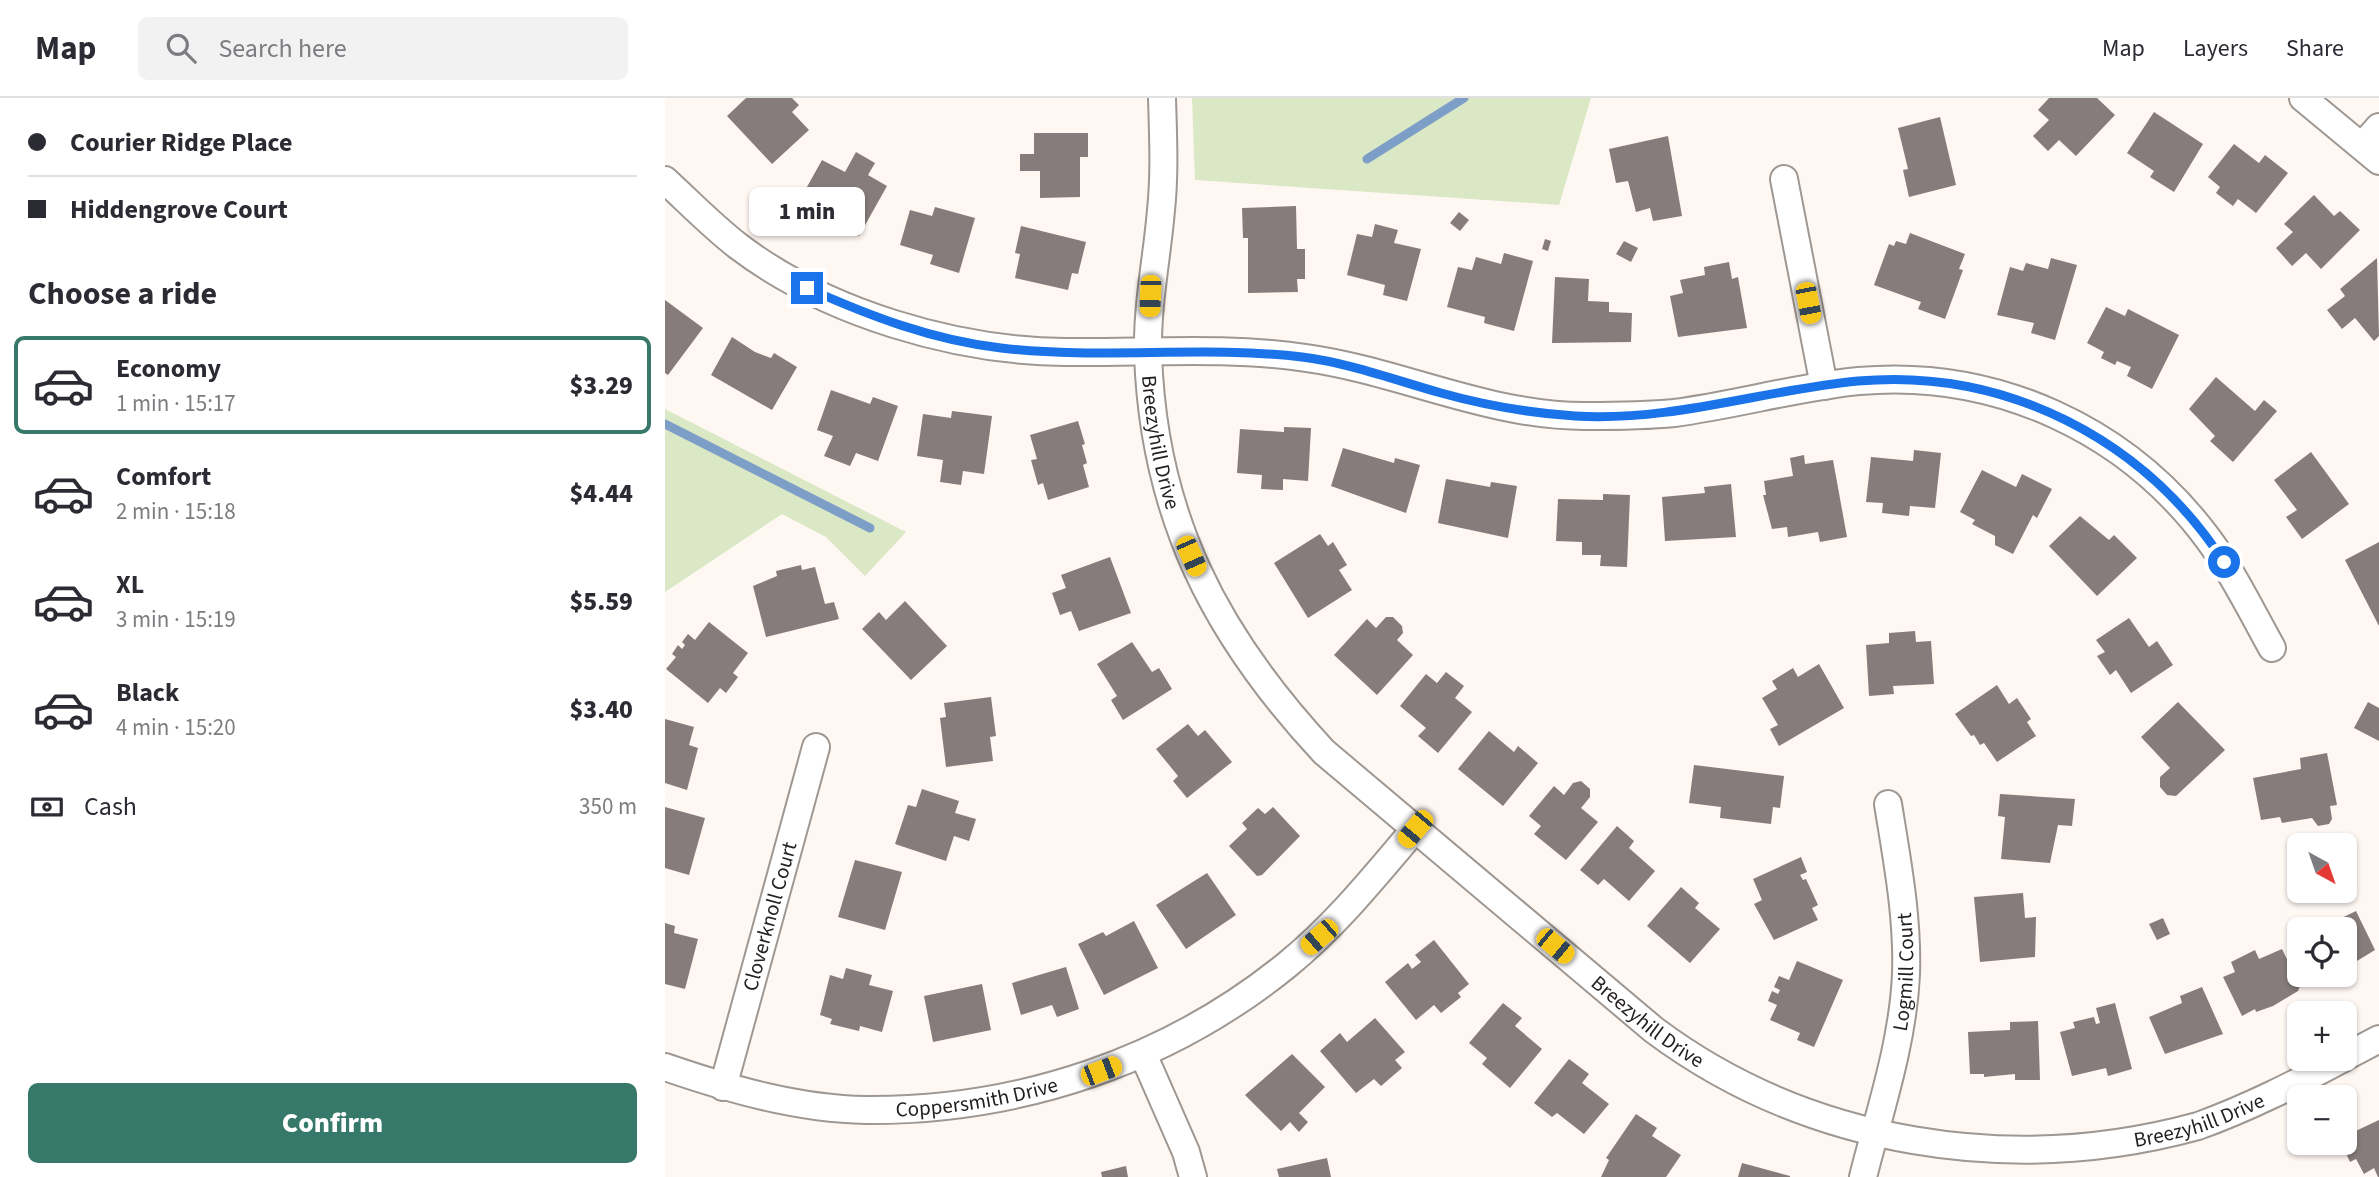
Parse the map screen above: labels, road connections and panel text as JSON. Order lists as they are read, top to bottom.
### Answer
{
  "streets": {
    "street": [
      "Breezyhill Drive",
      "Cloverknoll Court",
      "Logmill Court",
      "Coppersmith Drive"
    ]
  },
  "crossings": [
    ["Breezyhill Drive", "Logmill Court"],
    ["Breezyhill Drive", "Coppersmith Drive"],
    ["Cloverknoll Court", "Coppersmith Drive"]
  ],
  "north": "bottom right",
  "page": {
    "header": "Map",
    "search": "Search here",
    "nav": ["Map", "Layers", "Share"],
    "banner": ["Courier Ridge Place", "Hiddengrove Court"],
    "bubble": "1 min",
    "heading": "Choose a ride",
    "list": [
      {
        "name": "Economy",
        "note": "1 min · 15:17",
        "value": "$3.29"
      },
      {
        "name": "Comfort",
        "note": "2 min · 15:18",
        "value": "$4.44"
      },
      {
        "name": "XL",
        "note": "3 min · 15:19",
        "value": "$5.59"
      },
      {
        "name": "Black",
        "note": "4 min · 15:20",
        "value": "$3.40"
      }
    ],
    "pay": ["Cash", "350 m"],
    "map_buttons": ["+", "−"],
    "buttons": "Confirm"
  }
}
